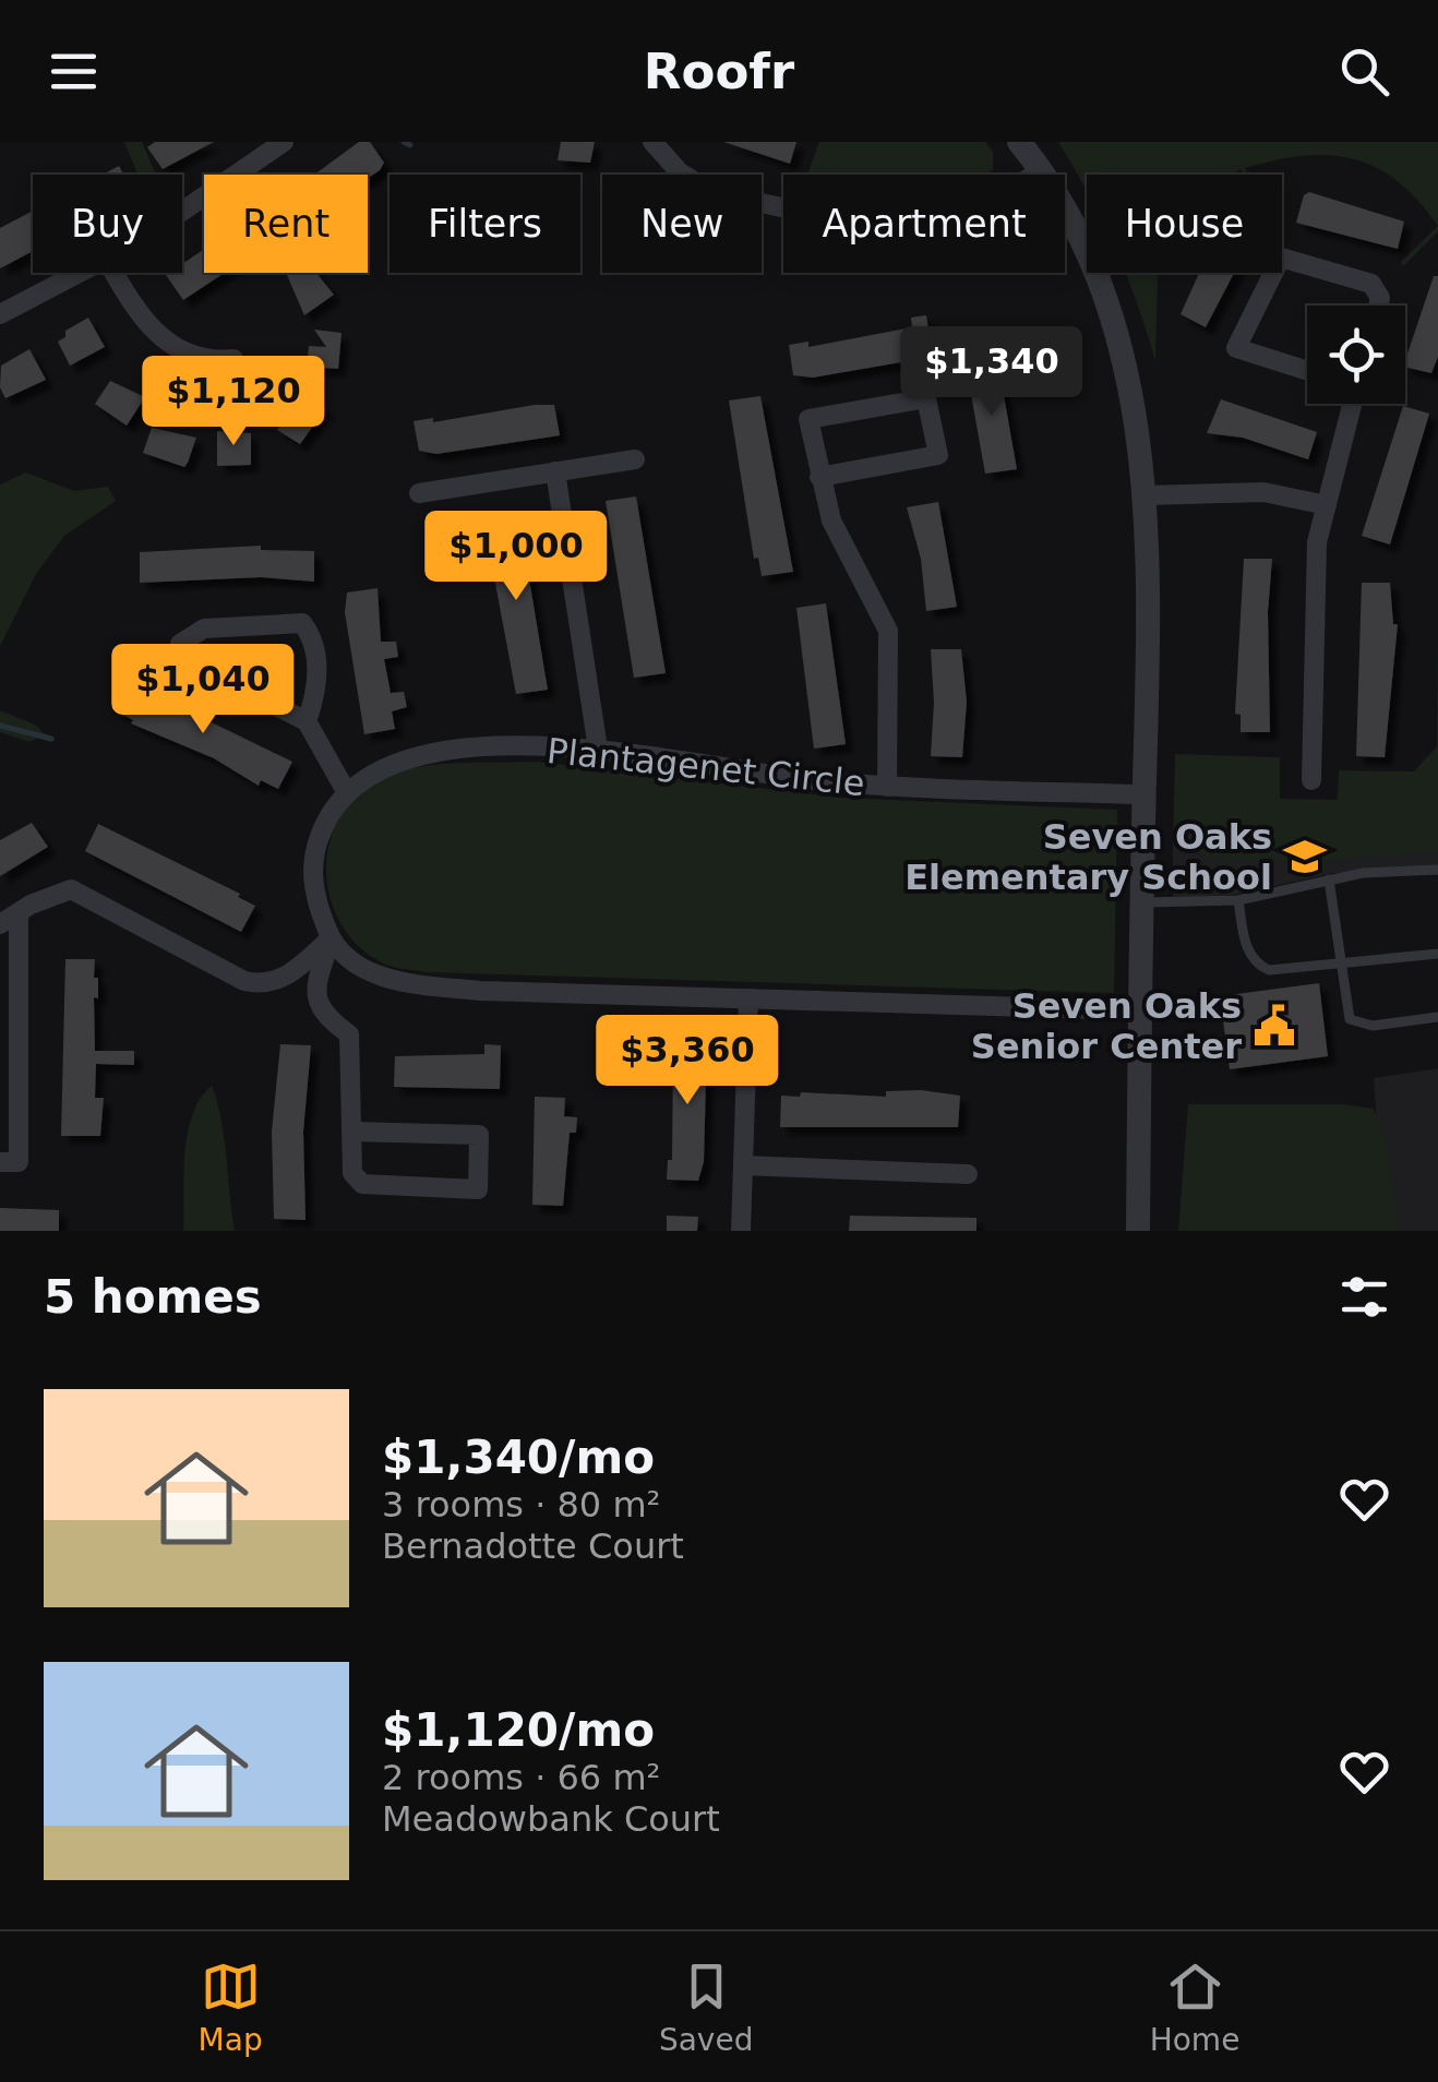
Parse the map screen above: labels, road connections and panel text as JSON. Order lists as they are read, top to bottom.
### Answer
{
  "streets": {
    "street": ["Plantagenet Circle"]
  },
  "places": {
    "school or university": ["Seven Oaks Elementary School"],
    "public building": ["Seven Oaks Senior Center"]
  },
  "page": {
    "header": "Roofr",
    "chip": [
      "Buy",
      "Rent",
      "Filters",
      "New",
      "Apartment",
      "House"
    ],
    "price": [
      "$1,340",
      "$1,120",
      "$1,000",
      "$1,040",
      "$3,360"
    ],
    "heading": "5 homes",
    "list": [
      {
        "name": "$1,340/mo",
        "note": "3 rooms · 80 m² · Bernadotte Court"
      },
      {
        "name": "$1,120/mo",
        "note": "2 rooms · 66 m² · Meadowbank Court"
      }
    ],
    "tabs": ["Map", "Saved", "Home"]
  }
}
